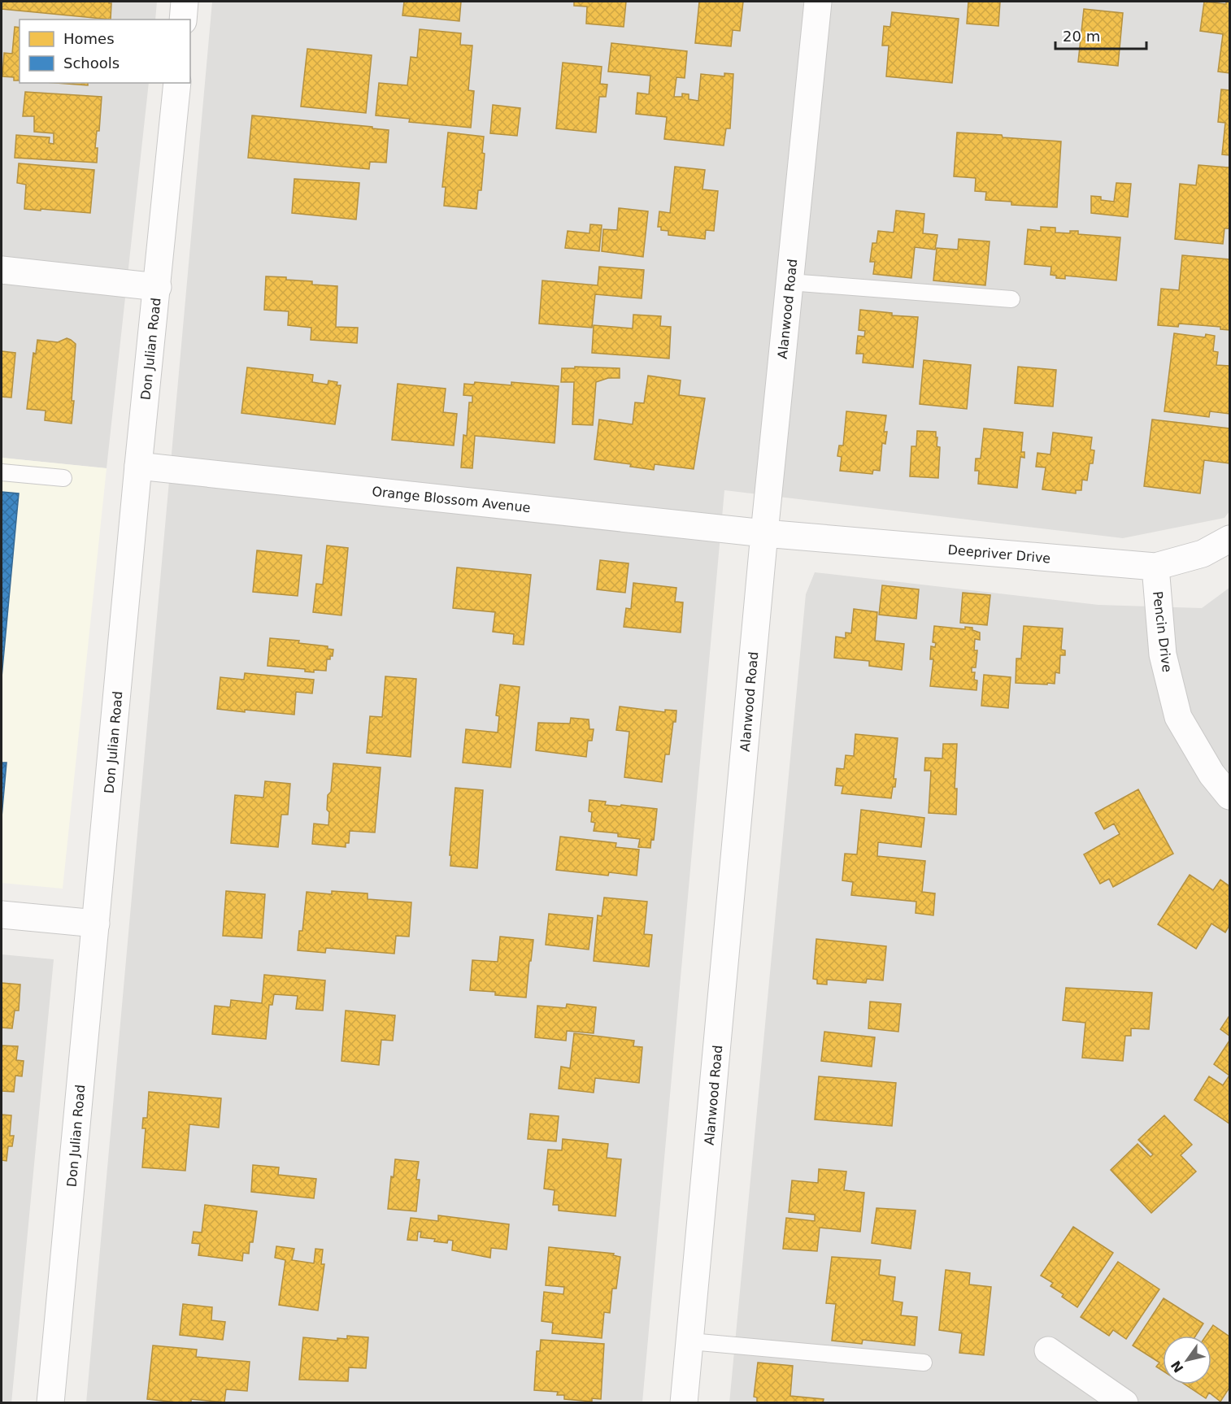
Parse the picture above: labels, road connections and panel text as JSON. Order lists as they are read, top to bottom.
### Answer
{
  "streets": {
    "street": [
      "Alanwood Road",
      "Don Julian Road",
      "Orange Blossom Avenue",
      "Deepriver Drive",
      "Pencin Drive"
    ]
  },
  "crossings": [
    ["Alanwood Road", "Orange Blossom Avenue"],
    ["Alanwood Road", "Deepriver Drive"],
    ["Don Julian Road", "Orange Blossom Avenue"],
    ["Orange Blossom Avenue", "Deepriver Drive"],
    ["Deepriver Drive", "Pencin Drive"]
  ],
  "legend": ["Homes", "Schools"],
  "scale_bar": "20 m",
  "north": "bottom left"
}
